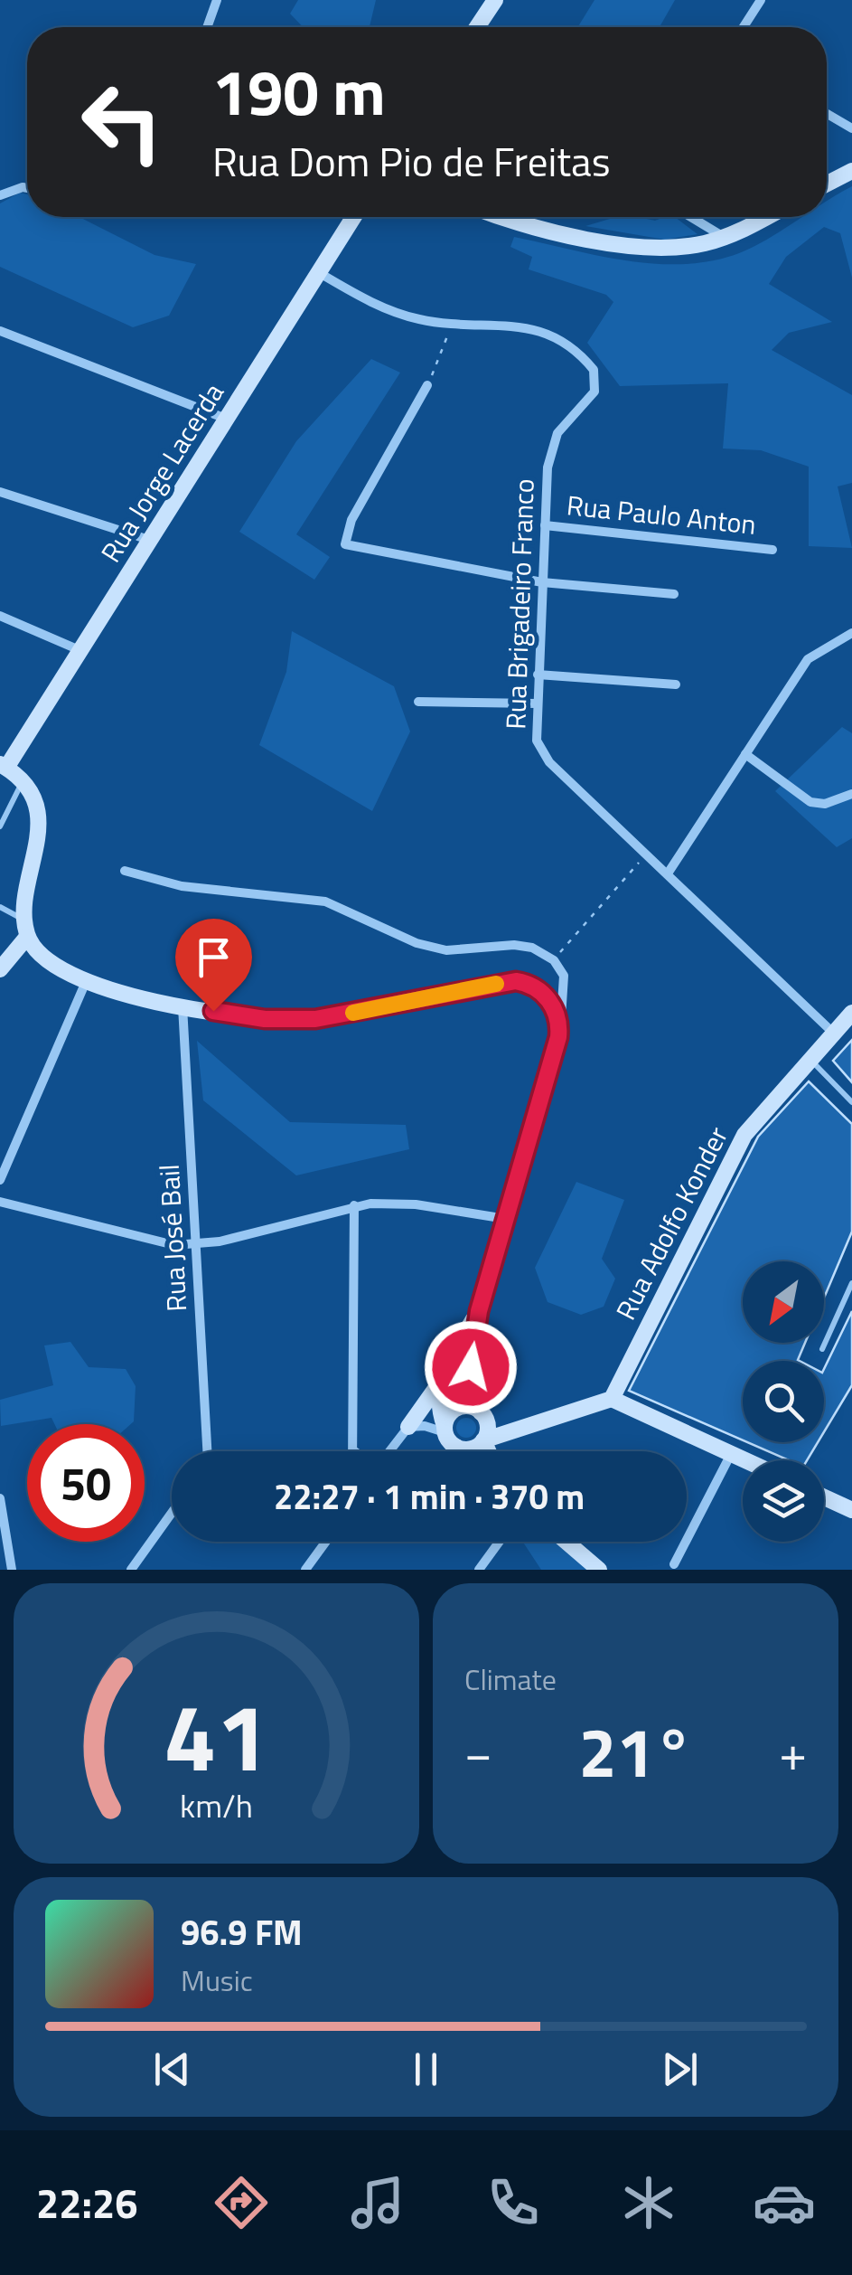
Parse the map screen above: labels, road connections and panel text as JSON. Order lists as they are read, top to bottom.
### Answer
{
  "streets": {
    "main road": ["Rua Jorge Lacerda", "Rua Adolfo Konder"],
    "street": ["Rua Paulo Anton", "Rua Brigadeiro Franco", "Rua José Bail"]
  },
  "crossings": [
    ["Rua Jorge Lacerda", "Rua Brigadeiro Franco"],
    ["Rua Paulo Anton", "Rua Brigadeiro Franco"],
    ["Rua Brigadeiro Franco", "Rua Adolfo Konder"]
  ],
  "north": "bottom left",
  "page": {
    "turn": ["190 m", "Rua Dom Pio de Freitas"],
    "limit": "50",
    "trip": "22:27 · 1 min · 370 m",
    "tile": "Climate",
    "heat": ["−", "21°", "+"],
    "song": ["96.9 FM", "Music"],
    "tabs": "22:26",
    "gauge": ["41", "km/h"]
  }
}
